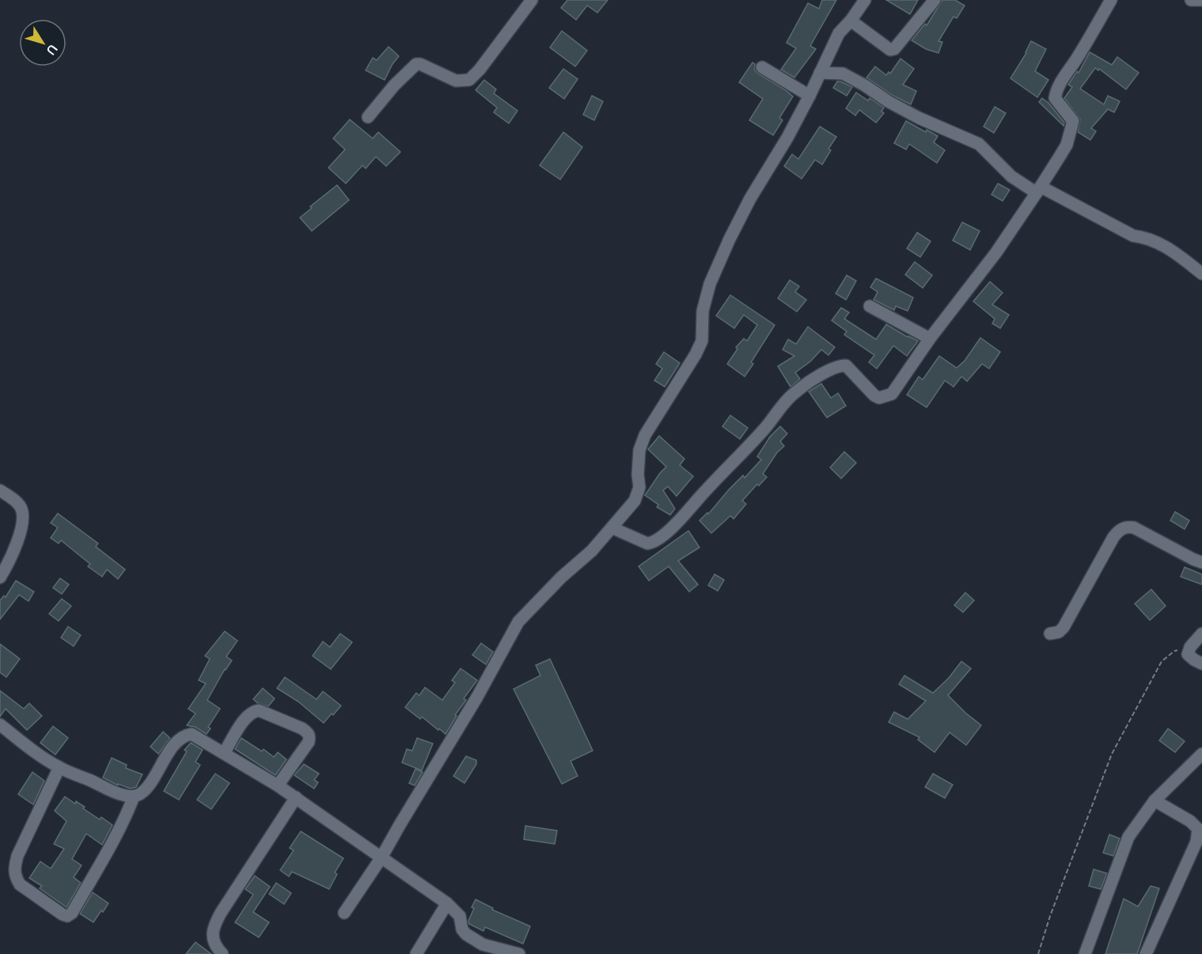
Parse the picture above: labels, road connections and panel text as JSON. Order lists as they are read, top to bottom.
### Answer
{
  "north": "bottom right"
}
